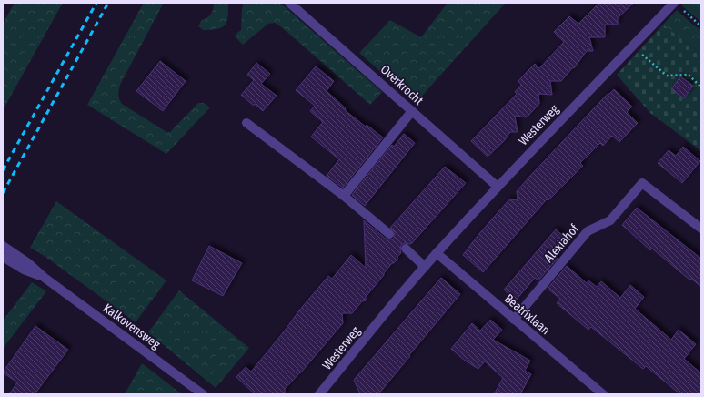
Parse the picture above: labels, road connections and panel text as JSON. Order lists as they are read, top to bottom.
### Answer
{
  "streets": {
    "street": [
      "Overkrocht",
      "Westerweg",
      "Alexiahof",
      "Beatrixlaan",
      "Kalkovensweg"
    ]
  },
  "crossings": [
    ["Overkrocht", "Westerweg"],
    ["Westerweg", "Beatrixlaan"],
    ["Alexiahof", "Beatrixlaan"]
  ]
}
